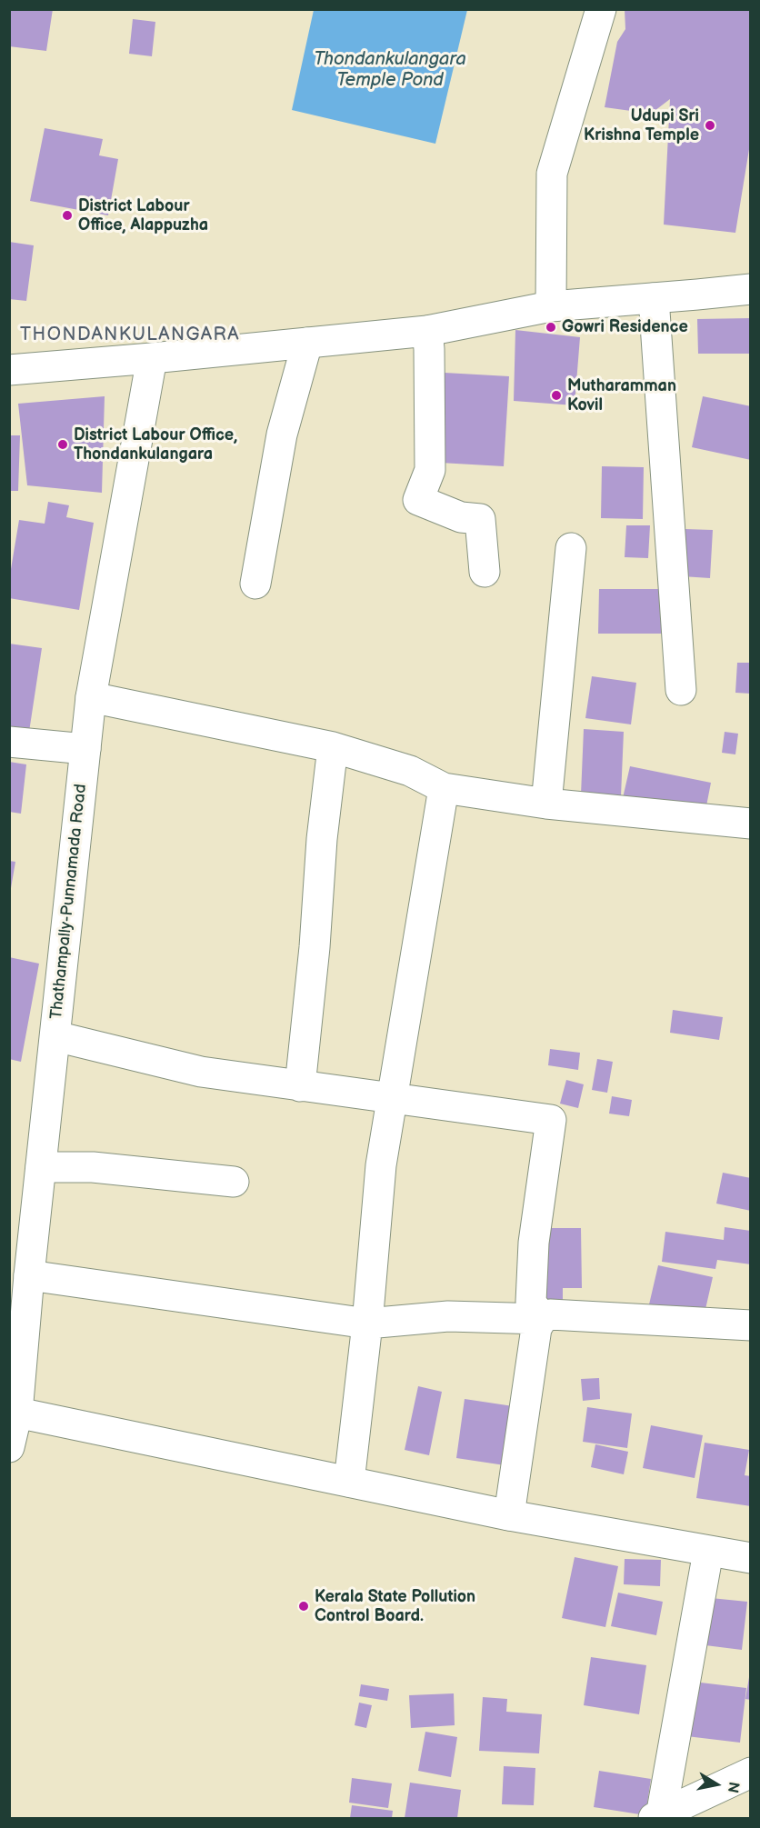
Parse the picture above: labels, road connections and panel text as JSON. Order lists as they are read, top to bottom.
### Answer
{
  "streets": {
    "street": ["Thathampally-Punnamada Road"]
  },
  "districts": ["THONDANKULANGARA"],
  "water": ["Thondankulangara Temple Pond"],
  "places": [
    "Udupi Sri Krishna Temple",
    "District Labour Office, Alappuzha",
    "Gowri Residence",
    "Mutharamman Kovil",
    "District Labour Office, Thondankulangara",
    "Kerala State Pollution Control Board."
  ],
  "north": "right"
}
